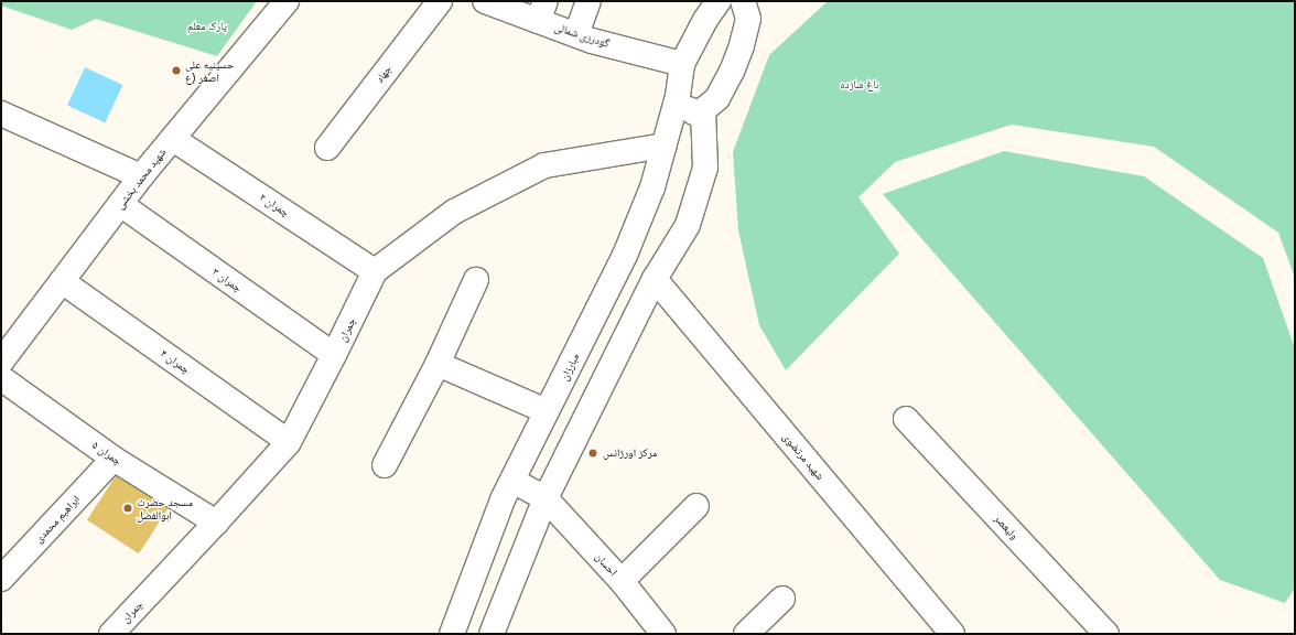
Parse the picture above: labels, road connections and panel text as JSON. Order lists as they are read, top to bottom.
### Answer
{
  "streets": {
    "street": [
      "گودرزی شمالی",
      "جهاد",
      "شهید محمد بخشی",
      "چمران ۲",
      "چمران ۳",
      "چمران",
      "چمران ۴",
      "مبارزان",
      "چمران ۵",
      "شهید مرتضوی",
      "ابراهیم محمدی",
      "ولیعصر",
      "احسان"
    ]
  },
  "crossings": [
    ["گودرزی شمالی", "مبارزان"],
    ["شهید محمد بخشی", "چمران ۲"],
    ["شهید محمد بخشی", "چمران ۳"],
    ["شهید محمد بخشی", "چمران ۴"],
    ["چمران ۲", "چمران"],
    ["چمران ۳", "چمران"],
    ["چمران", "چمران ۴"],
    ["چمران", "مبارزان"],
    ["چمران", "چمران ۵"],
    ["مبارزان", "احسان"],
    ["چمران ۵", "ابراهیم محمدی"]
  ],
  "parks": ["پارک معلم", "باغ شازده"],
  "places": ["حسینیه علی اصغر (ع", "مرکز اورژانس", "مسجد حضرت ابوالفضل"]
}
